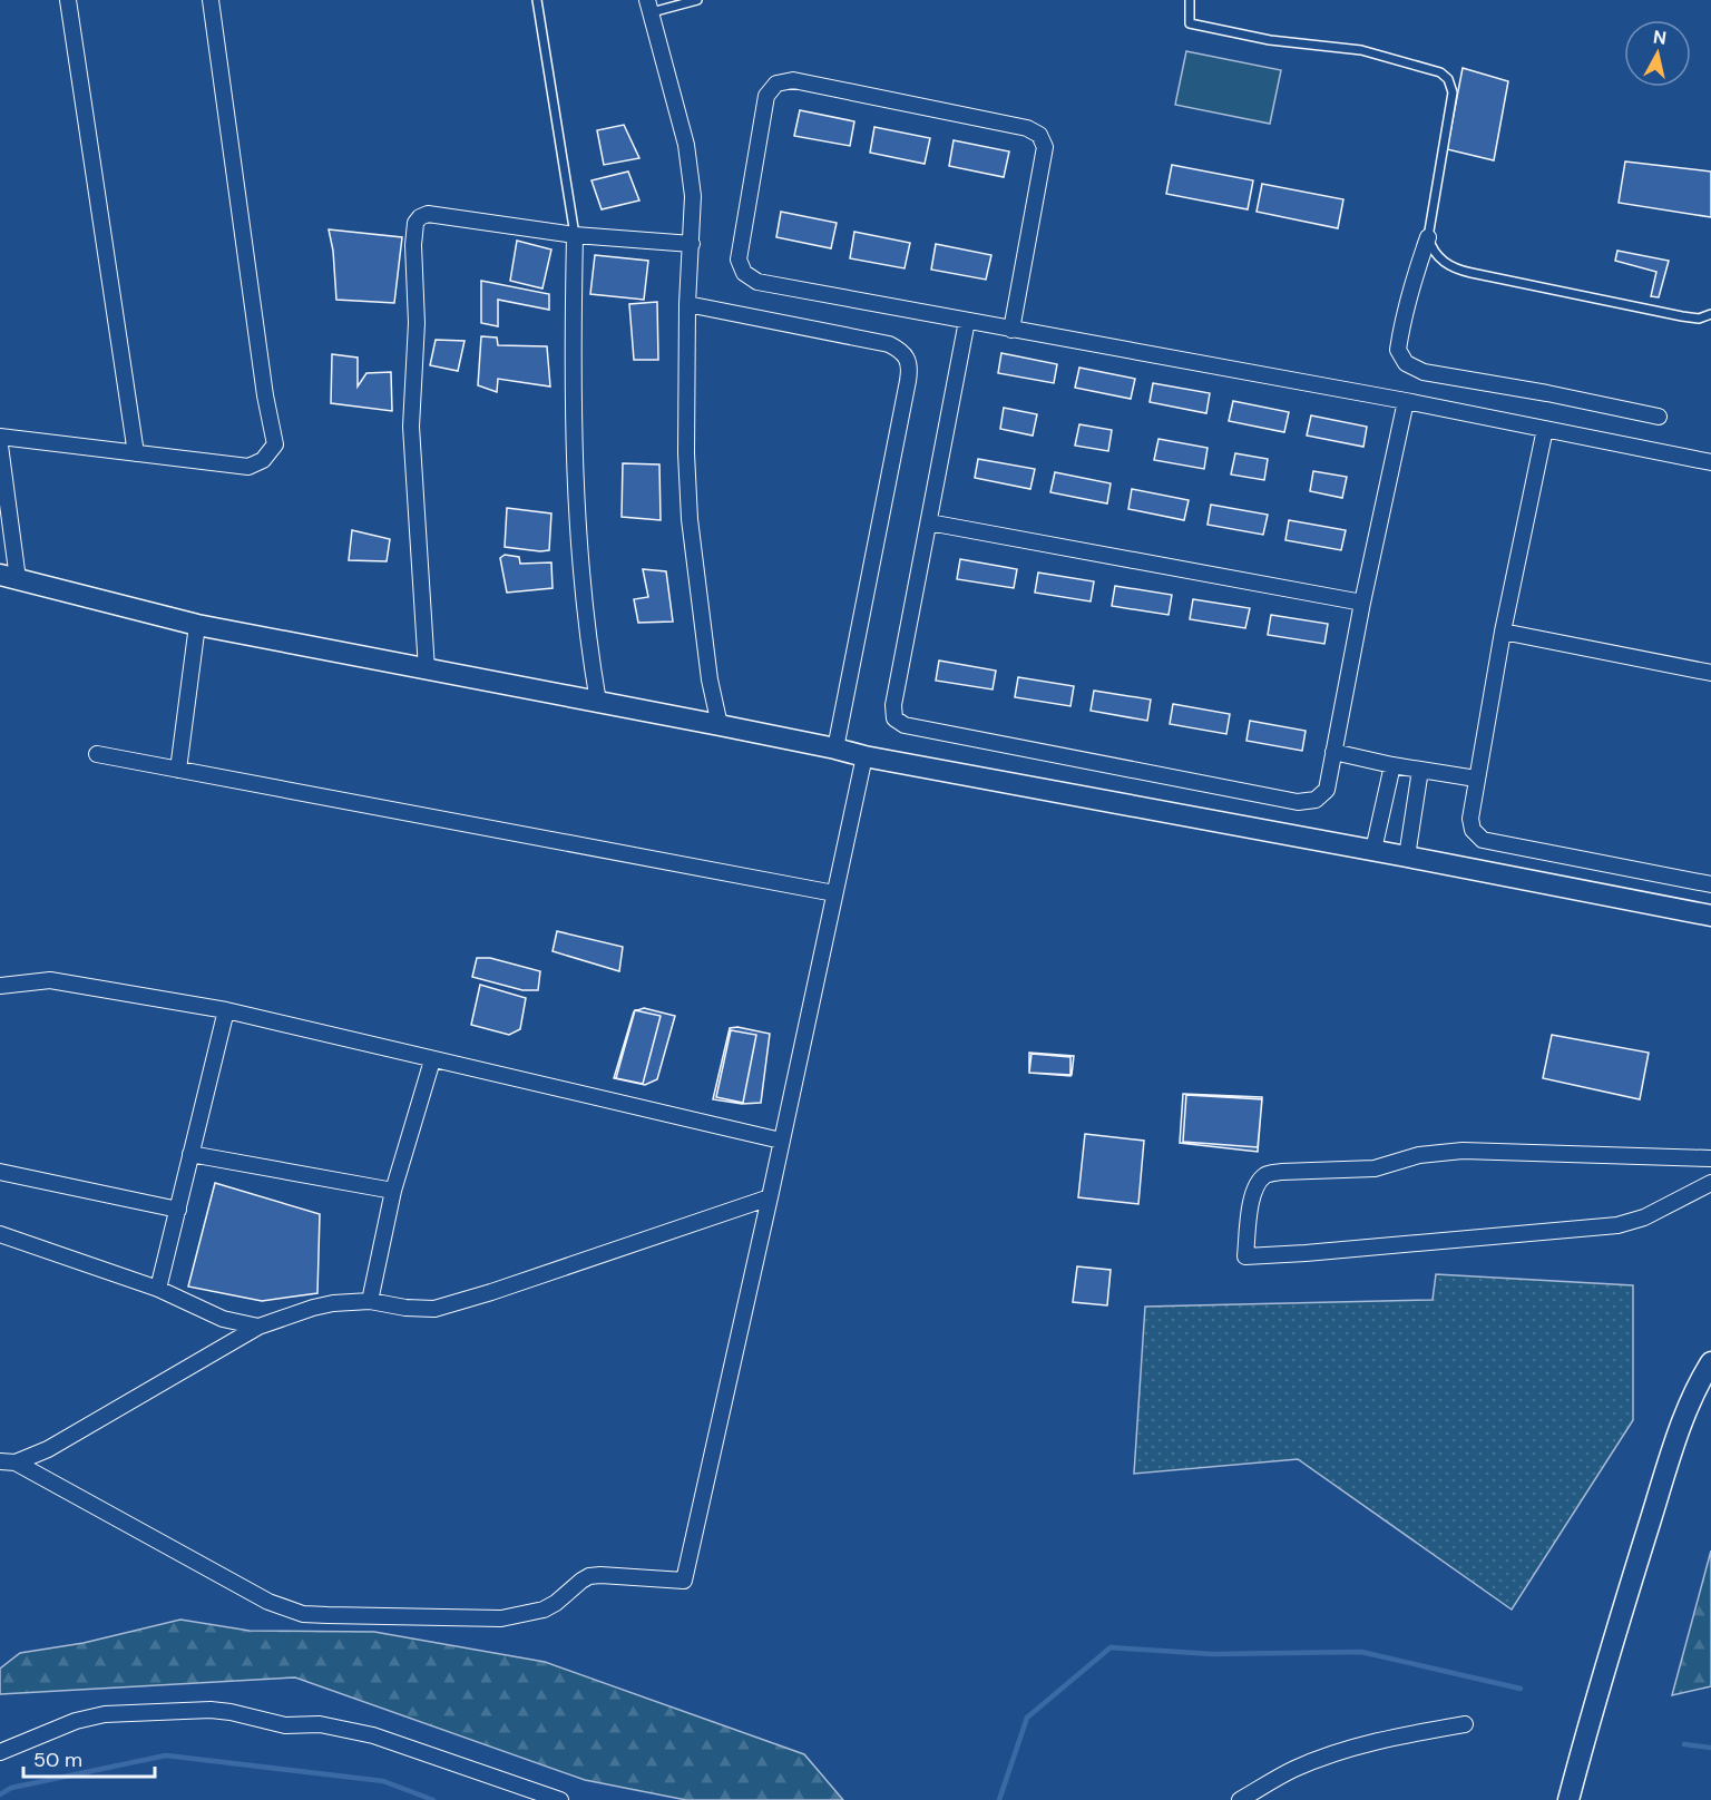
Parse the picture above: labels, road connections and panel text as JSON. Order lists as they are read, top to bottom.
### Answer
{
  "scale_bar": "50 m",
  "north": "top"
}
